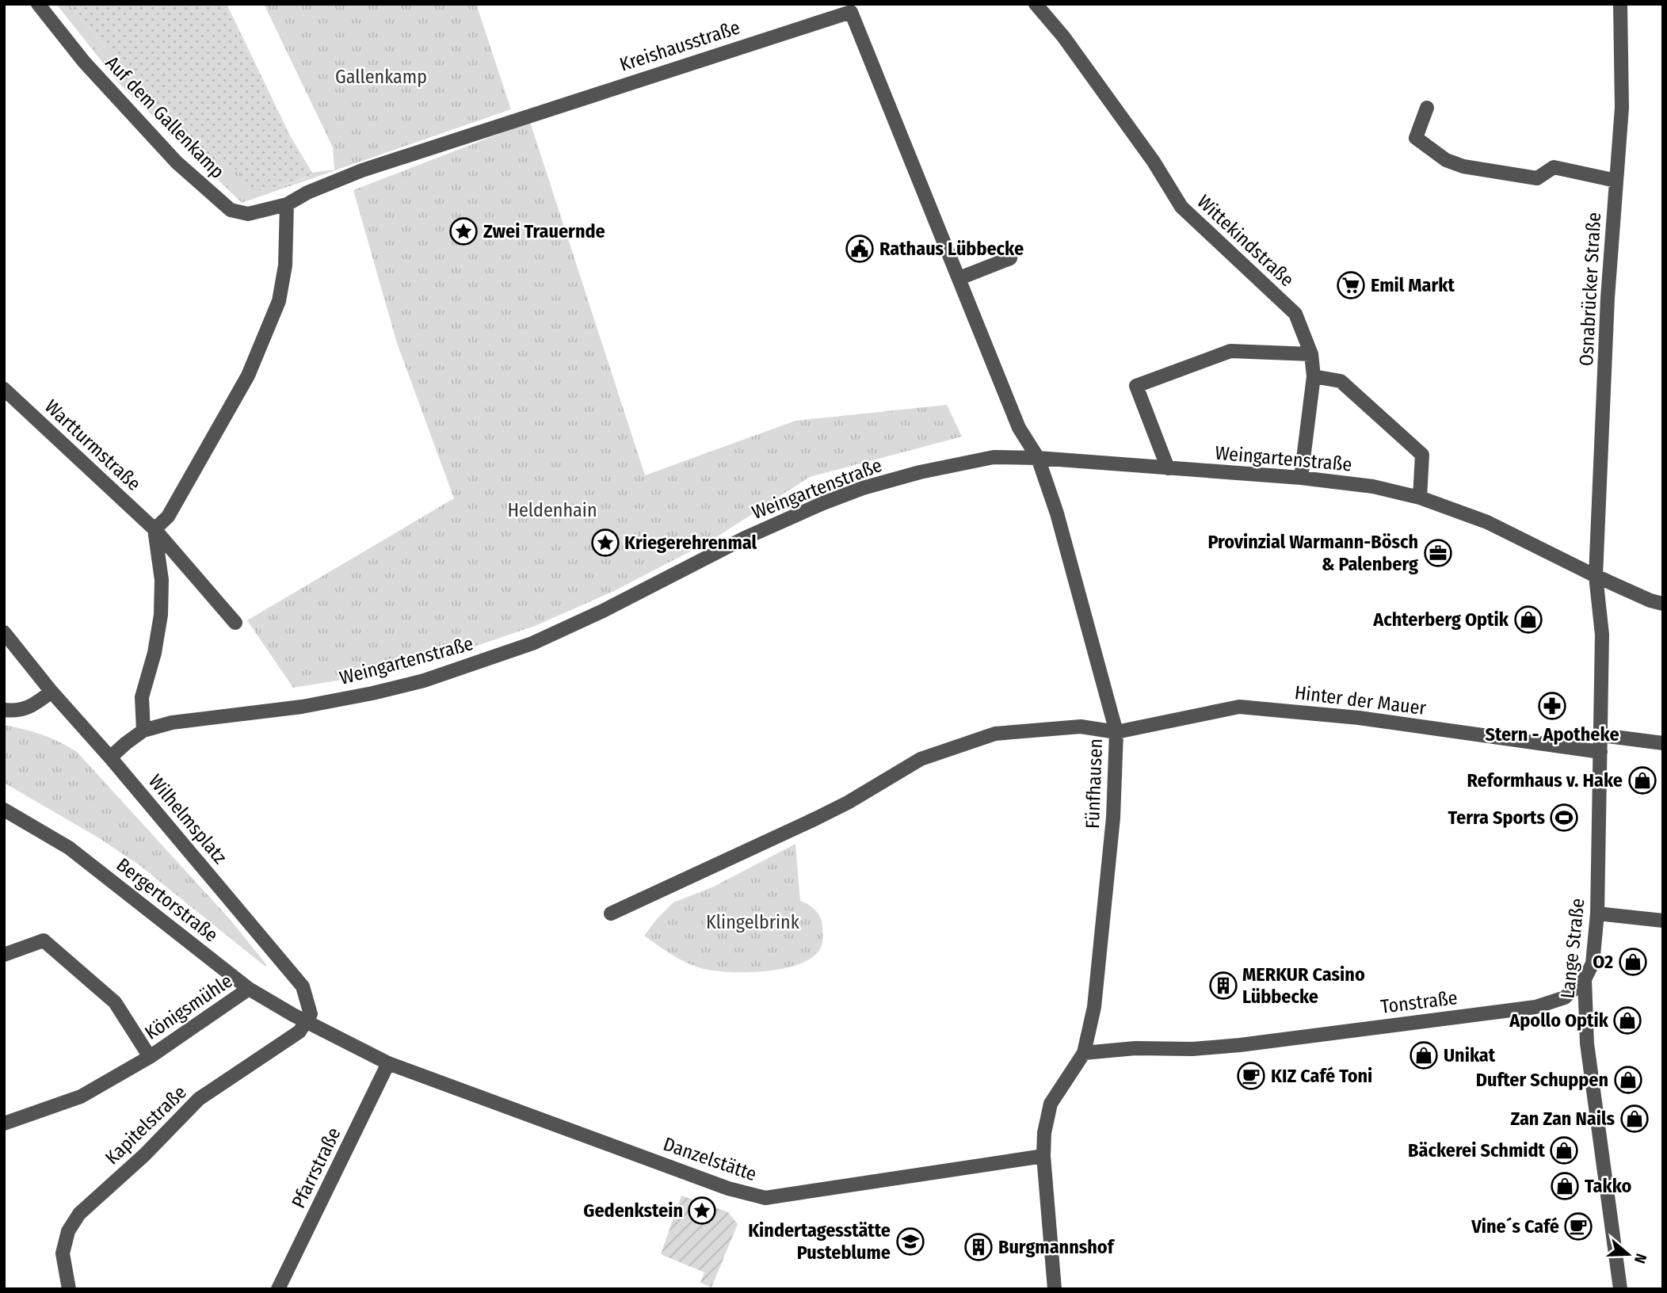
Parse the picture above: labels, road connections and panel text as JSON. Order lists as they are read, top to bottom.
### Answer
{
  "streets": {
    "street": [
      "Kreishausstraße",
      "Auf dem Gallenkamp",
      "Wittekindstraße",
      "Osnabrücker Straße",
      "Wartturmstraße",
      "Weingartenstraße",
      "Hinter der Mauer",
      "Fünfhausen",
      "Wilhelmsplatz",
      "Bergertorstraße",
      "Lange Straße",
      "Tonstraße",
      "Königsmühle",
      "Kapitelstraße",
      "Danzelstätte",
      "Pfarrstraße"
    ]
  },
  "crossings": [
    ["Kreishausstraße", "Auf dem Gallenkamp"],
    ["Kreishausstraße", "Weingartenstraße"],
    ["Kreishausstraße", "Fünfhausen"],
    ["Wittekindstraße", "Weingartenstraße"],
    ["Osnabrücker Straße", "Weingartenstraße"],
    ["Osnabrücker Straße", "Lange Straße"],
    ["Weingartenstraße", "Fünfhausen"],
    ["Weingartenstraße", "Wilhelmsplatz"],
    ["Weingartenstraße", "Lange Straße"],
    ["Hinter der Mauer", "Fünfhausen"],
    ["Hinter der Mauer", "Lange Straße"],
    ["Fünfhausen", "Tonstraße"],
    ["Wilhelmsplatz", "Bergertorstraße"],
    ["Wilhelmsplatz", "Kapitelstraße"],
    ["Wilhelmsplatz", "Danzelstätte"],
    ["Bergertorstraße", "Königsmühle"],
    ["Bergertorstraße", "Kapitelstraße"],
    ["Bergertorstraße", "Danzelstätte"],
    ["Lange Straße", "Tonstraße"],
    ["Kapitelstraße", "Danzelstätte"],
    ["Danzelstätte", "Pfarrstraße"]
  ],
  "parks": ["Gallenkamp", "Heldenhain", "Klingelbrink"],
  "places": {
    "place": ["Zwei Trauernde", "Kriegerehrenmal", "Gedenkstein"],
    "public building": ["Rathaus Lübbecke"],
    "supermarket": ["Emil Markt"],
    "office": ["Provinzial Warmann-Bösch & Palenberg"],
    "shop": [
      "Achterberg Optik",
      "Reformhaus v. Hake",
      "O2",
      "Apollo Optik",
      "Unikat",
      "Dufter Schuppen",
      "Zan Zan Nails",
      "Bäckerei Schmidt",
      "Takko"
    ],
    "pharmacy": ["Stern - Apotheke"],
    "sports": ["Terra Sports"],
    "building": ["MERKUR Casino Lübbecke", "Burgmannshof"],
    "cafe": ["KIZ Café Toni", "Vine´s Café"],
    "school or university": ["Kindertagesstätte Pusteblume"]
  },
  "north": "right"
}
